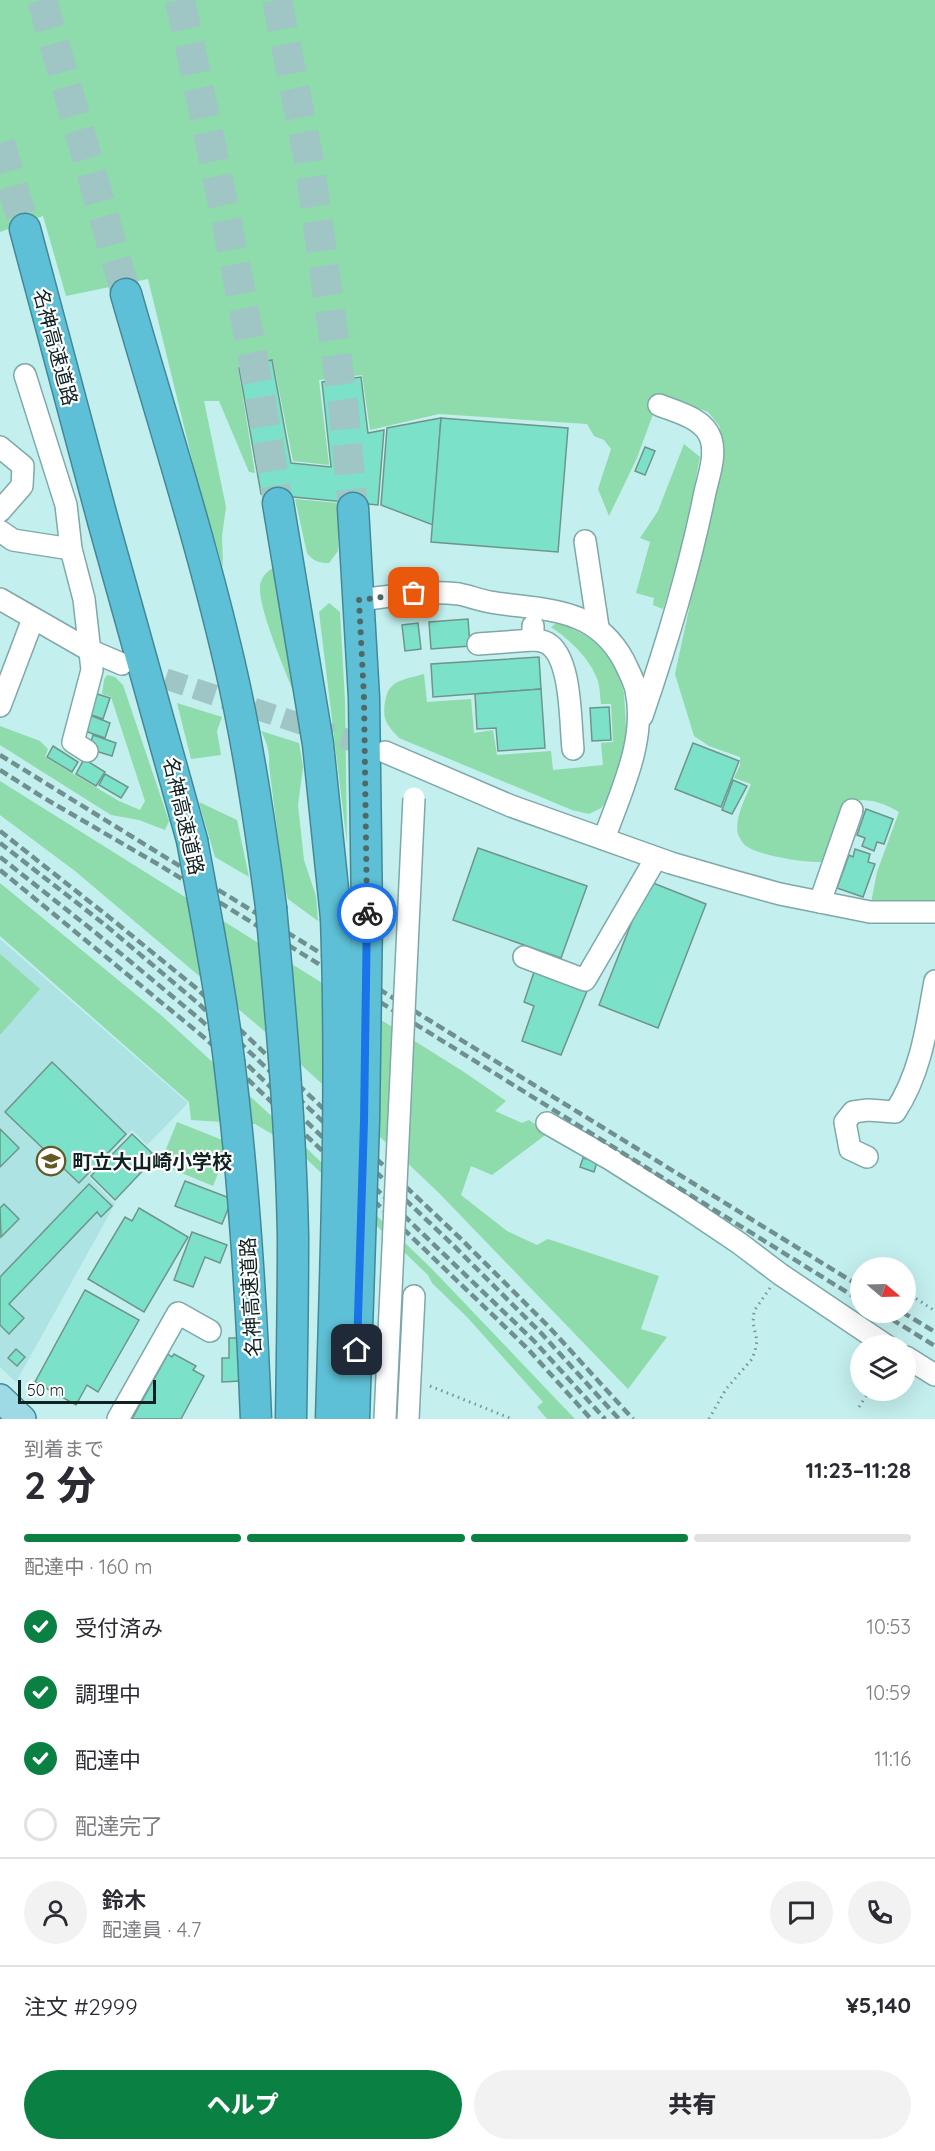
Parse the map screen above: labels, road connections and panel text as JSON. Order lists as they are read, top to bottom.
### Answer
{
  "streets": {
    "highway": ["名神高速道路"]
  },
  "places": {
    "school or university": ["町立大山崎小学校"]
  },
  "scale_bar": "50 m",
  "north": "right",
  "page": {
    "scale": "50 m",
    "heading": ["2 分", "到着まで", "11:23–11:28"],
    "panel": [
      "鈴木",
      "配達員 · 4.7",
      "注文 #2999",
      "¥5,140"
    ],
    "bar": "配達中 · 160 m",
    "list": [
      ["受付済み", "10:53"],
      ["調理中", "10:59"],
      ["配達中", "11:16"],
      "配達完了"
    ],
    "buttons": ["ヘルプ", "共有"]
  }
}
